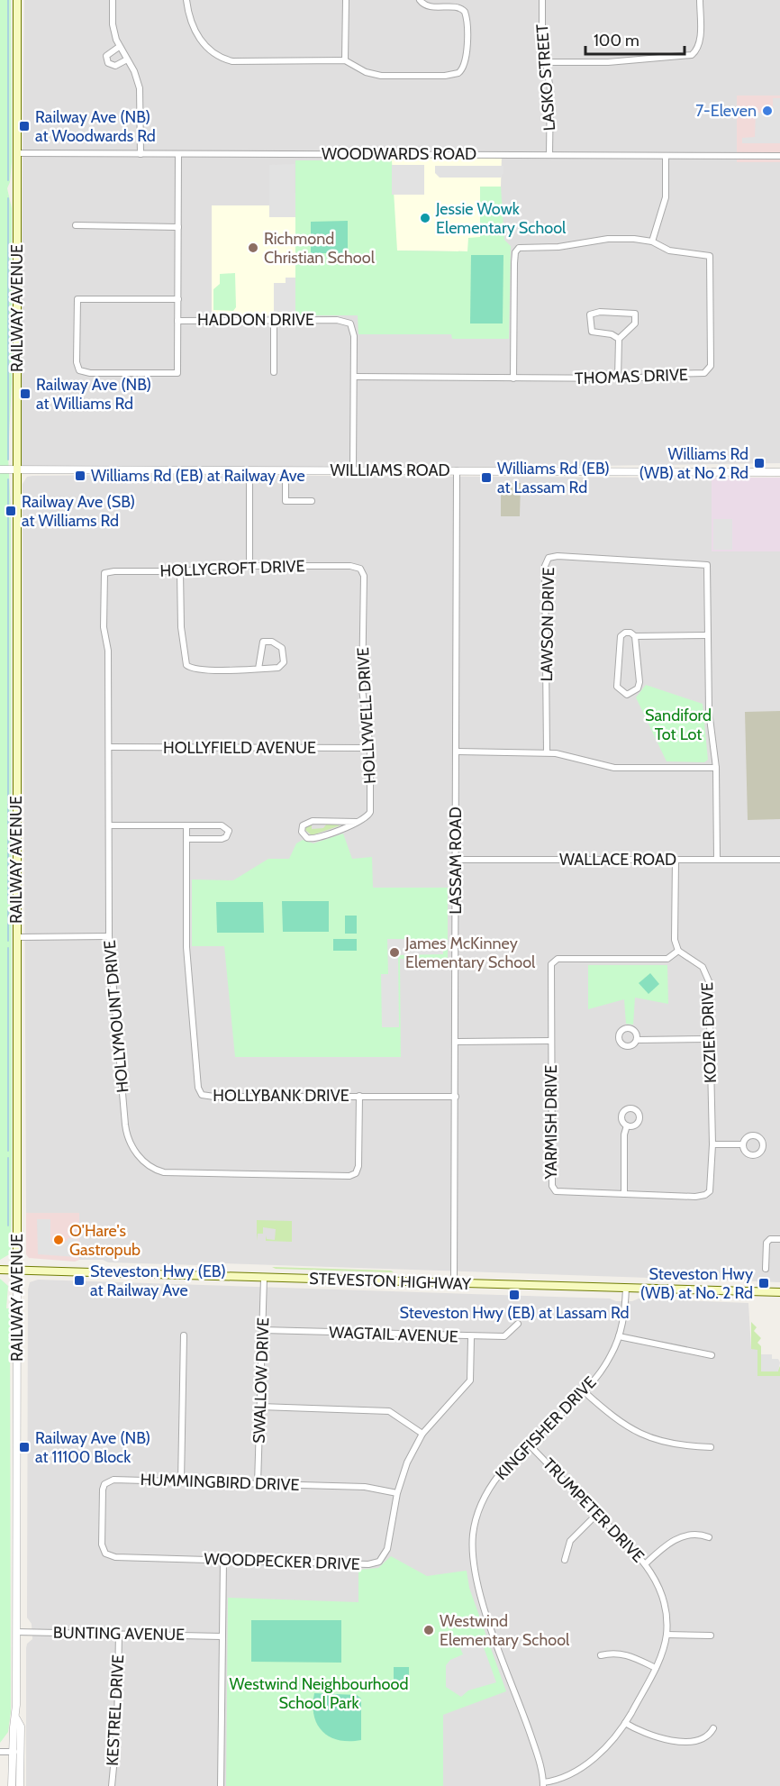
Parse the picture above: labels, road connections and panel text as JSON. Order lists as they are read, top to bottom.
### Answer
{
  "streets": {
    "main road": ["RAILWAY AVENUE", "STEVESTON HIGHWAY"],
    "street": [
      "LASKO STREET",
      "WOODWARDS ROAD",
      "HADDON DRIVE",
      "THOMAS DRIVE",
      "WILLIAMS ROAD",
      "HOLLYCROFT DRIVE",
      "LAWSON DRIVE",
      "HOLLYWELL DRIVE",
      "HOLLYFIELD AVENUE",
      "WALLACE ROAD",
      "LASSAM ROAD",
      "HOLLYMOUNT DRIVE",
      "KOZIER DRIVE",
      "HOLLYBANK DRIVE",
      "YARMISH DRIVE",
      "WAGTAIL AVENUE",
      "SWALLOW DRIVE",
      "KINGFISHER DRIVE",
      "HUMMINGBIRD DRIVE",
      "TRUMPETER DRIVE",
      "WOODPECKER DRIVE",
      "BUNTING AVENUE",
      "KESTREL DRIVE"
    ]
  },
  "crossings": [
    ["LASKO STREET", "WOODWARDS ROAD"],
    ["WOODWARDS ROAD", "RAILWAY AVENUE"],
    ["WOODWARDS ROAD", "HADDON DRIVE"],
    ["RAILWAY AVENUE", "WILLIAMS ROAD"],
    ["RAILWAY AVENUE", "STEVESTON HIGHWAY"],
    ["RAILWAY AVENUE", "BUNTING AVENUE"],
    ["HADDON DRIVE", "THOMAS DRIVE"],
    ["HADDON DRIVE", "WILLIAMS ROAD"],
    ["WILLIAMS ROAD", "LASSAM ROAD"],
    ["HOLLYCROFT DRIVE", "HOLLYWELL DRIVE"],
    ["HOLLYCROFT DRIVE", "HOLLYMOUNT DRIVE"],
    ["HOLLYWELL DRIVE", "HOLLYFIELD AVENUE"],
    ["HOLLYFIELD AVENUE", "HOLLYMOUNT DRIVE"],
    ["WALLACE ROAD", "LASSAM ROAD"],
    ["LASSAM ROAD", "HOLLYBANK DRIVE"],
    ["LASSAM ROAD", "STEVESTON HIGHWAY"],
    ["HOLLYMOUNT DRIVE", "HOLLYBANK DRIVE"],
    ["KOZIER DRIVE", "YARMISH DRIVE"],
    ["STEVESTON HIGHWAY", "SWALLOW DRIVE"],
    ["STEVESTON HIGHWAY", "KINGFISHER DRIVE"],
    ["WAGTAIL AVENUE", "SWALLOW DRIVE"],
    ["WAGTAIL AVENUE", "WOODPECKER DRIVE"],
    ["SWALLOW DRIVE", "HUMMINGBIRD DRIVE"],
    ["KINGFISHER DRIVE", "TRUMPETER DRIVE"],
    ["HUMMINGBIRD DRIVE", "WOODPECKER DRIVE"],
    ["BUNTING AVENUE", "KESTREL DRIVE"]
  ],
  "parks": ["Sandiford Tot Lot", "Westwind Neighbourhood School Park"],
  "places": {
    "other": [
      "7-Eleven",
      "Jessie Wowk Elementary School",
      "Richmond Christian School",
      "James McKinney Elementary School",
      "O'Hare's Gastropub",
      "Westwind Elementary School"
    ],
    "transit": [
      "Railway Ave (NB) at Woodwards Rd",
      "Railway Ave (NB) at Williams Rd",
      "Williams Rd (WB) at No 2 Rd",
      "Williams Rd (EB) at Railway Ave",
      "Williams Rd (EB) at Lassam Rd",
      "Railway Ave (SB) at Williams Rd",
      "Steveston Hwy (EB) at Railway Ave",
      "Steveston Hwy (WB) at No. 2 Rd",
      "Steveston Hwy (EB) at Lassam Rd",
      "Railway Ave (NB) at 11100 Block"
    ]
  },
  "scale_bar": "100 m"
}
